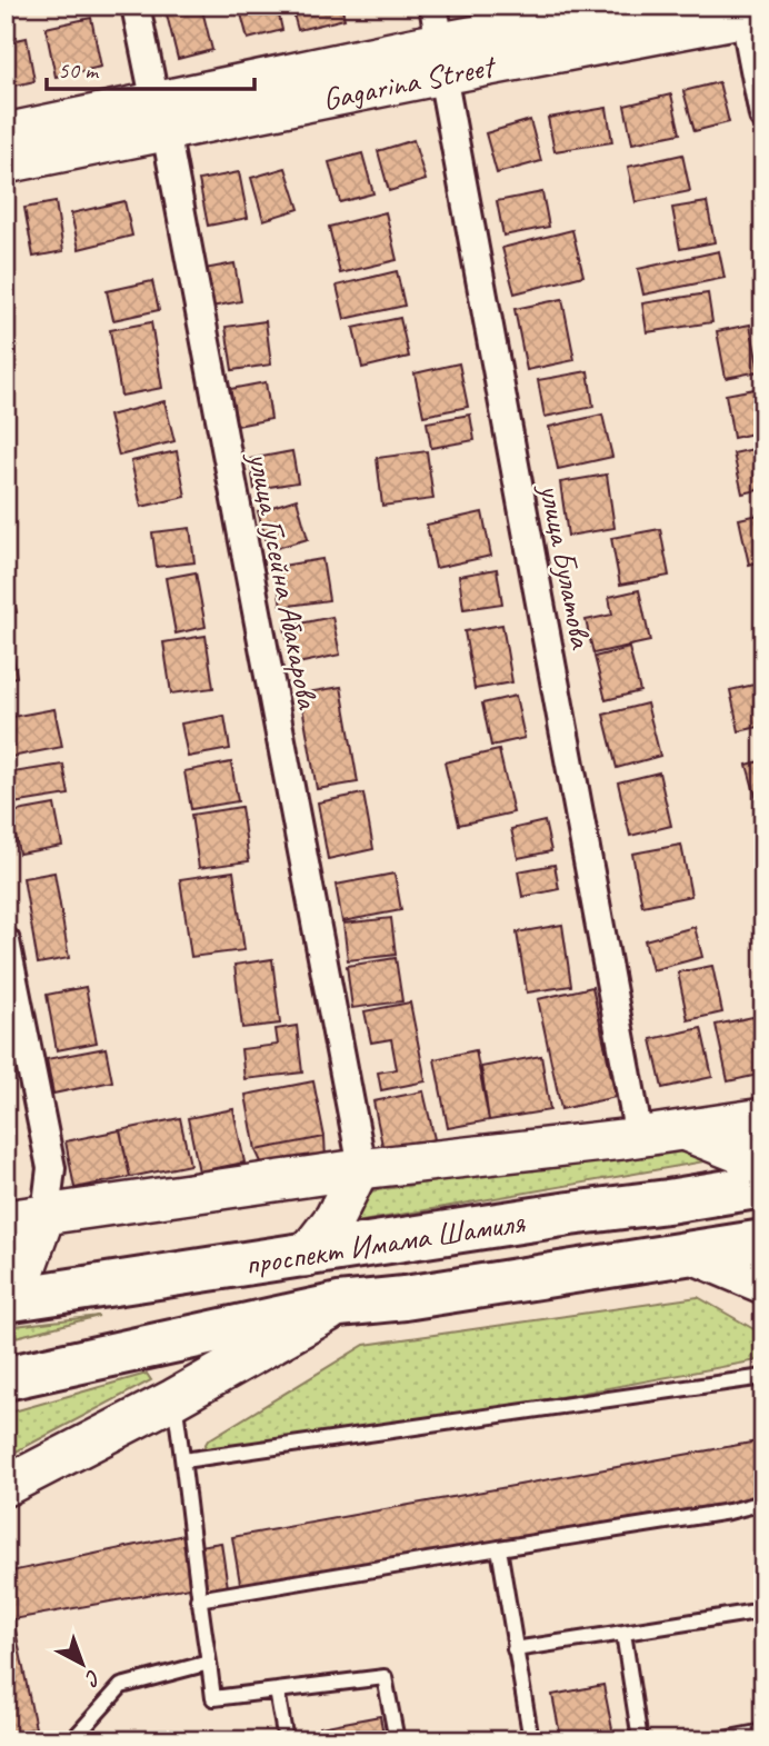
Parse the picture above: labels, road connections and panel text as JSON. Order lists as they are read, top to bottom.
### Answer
{
  "streets": {
    "main road": ["Gagarina Street", "проспект Имама Шамиля"],
    "street": ["улица Булатова", "улица Гусейна Абакарова"]
  },
  "crossings": [
    ["Gagarina Street", "улица Булатова"],
    ["Gagarina Street", "улица Гусейна Абакарова"]
  ],
  "scale_bar": "50 m",
  "north": "bottom right"
}
